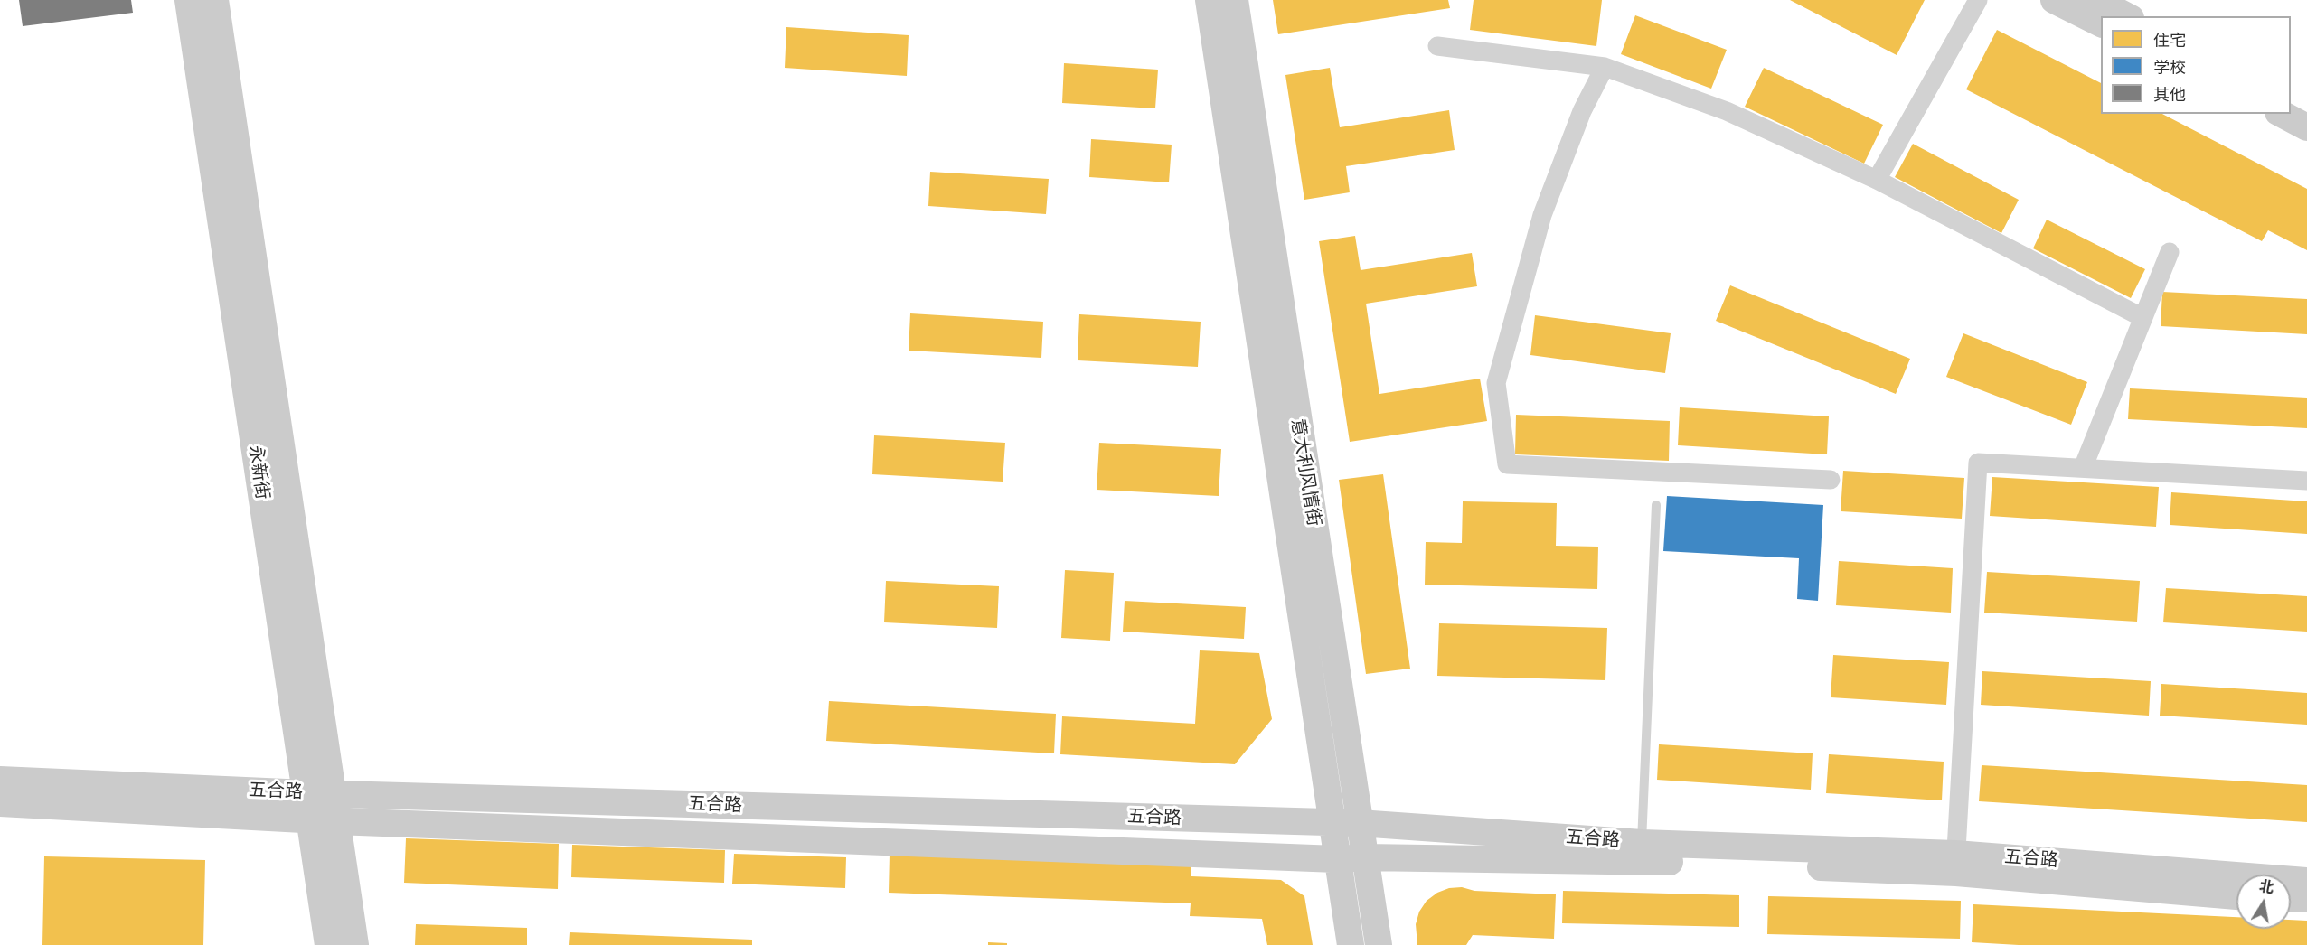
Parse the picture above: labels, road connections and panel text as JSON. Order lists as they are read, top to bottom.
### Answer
{
  "streets": {
    "street": ["永新街", "意大利风情街", "五合路"]
  },
  "crossings": [
    ["永新街", "五合路"],
    ["意大利风情街", "五合路"]
  ],
  "legend": ["住宅", "学校", "其他"],
  "north": "top"
}
